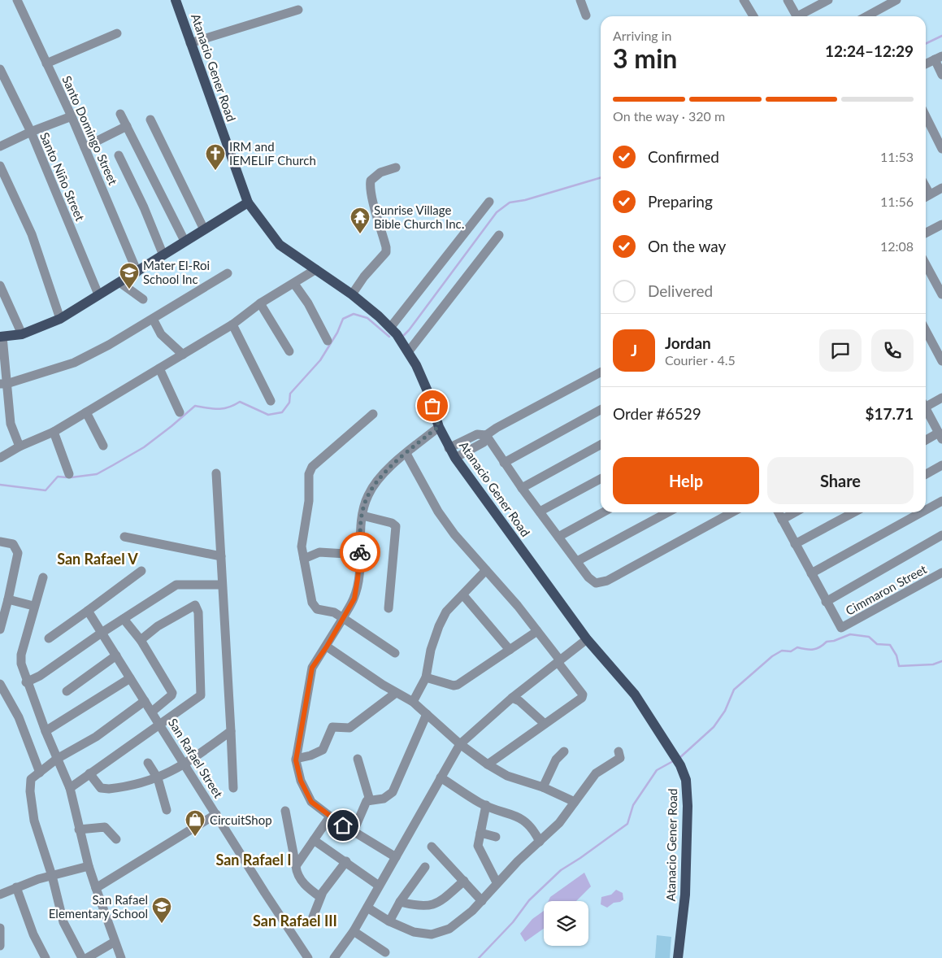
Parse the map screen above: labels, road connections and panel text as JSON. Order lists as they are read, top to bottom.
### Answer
{
  "streets": {
    "main road": ["Atanacio Gener Road"],
    "street": [
      "Santo Domingo Street",
      "Santo Niño Street",
      "Cimmaron Street",
      "San Rafael Street"
    ]
  },
  "districts": ["San Rafael V", "San Rafael I", "San Rafael III"],
  "places": {
    "church": ["IRM and IEMELIF Church"],
    "temple": ["Sunrise Village Bible Church Inc."],
    "school or university": ["Mater El-Roi School Inc", "San Rafael Elementary School"],
    "shop": ["CircuitShop"]
  },
  "page": {
    "heading": ["3 min", "Arriving in", "12:24–12:29"],
    "panel": [
      "Jordan",
      "Courier · 4.5",
      "Order #6529",
      "$17.71"
    ],
    "bar": "On the way · 320 m",
    "list": [
      ["Confirmed", "11:53"],
      ["Preparing", "11:56"],
      ["On the way", "12:08"],
      "Delivered"
    ],
    "round": "J",
    "buttons": ["Help", "Share"]
  }
}
